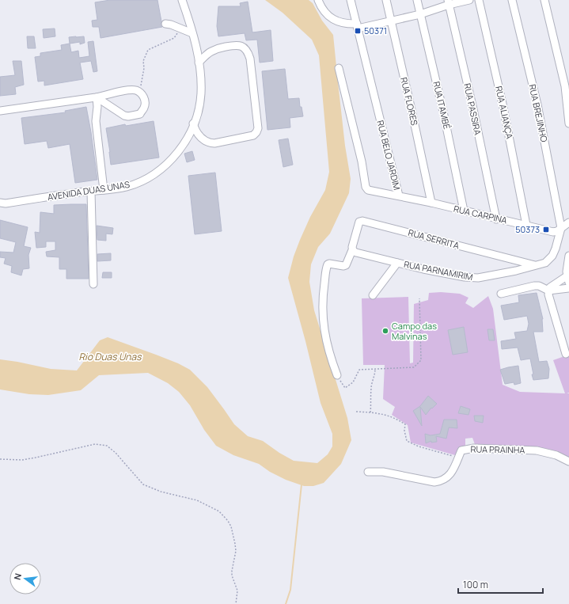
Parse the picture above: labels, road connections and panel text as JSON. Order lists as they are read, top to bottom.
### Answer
{
  "streets": {
    "street": [
      "RUA FLORES",
      "RUA ITAMBÉ",
      "RUA PASSIRA",
      "RUA ALIANÇA",
      "RUA BREJINHO",
      "RUA BELO JARDIM",
      "AVENIDA DUAS UNAS",
      "RUA CARPINA",
      "RUA SERRITA",
      "RUA PARNAMIRIM",
      "RUA PRAINHA"
    ]
  },
  "crossings": [
    ["RUA FLORES", "RUA CARPINA"],
    ["RUA ITAMBÉ", "RUA CARPINA"],
    ["RUA PASSIRA", "RUA CARPINA"],
    ["RUA ALIANÇA", "RUA CARPINA"],
    ["RUA BREJINHO", "RUA CARPINA"],
    ["RUA BREJINHO", "RUA PARNAMIRIM"],
    ["RUA BELO JARDIM", "RUA CARPINA"],
    ["RUA CARPINA", "RUA PARNAMIRIM"],
    ["RUA SERRITA", "RUA PARNAMIRIM"]
  ],
  "water": ["Rio Duas Unas"],
  "places": {
    "transit": ["50371", "50373"],
    "other": ["Campo das Malvinas"]
  },
  "scale_bar": "100 m",
  "north": "left"
}
